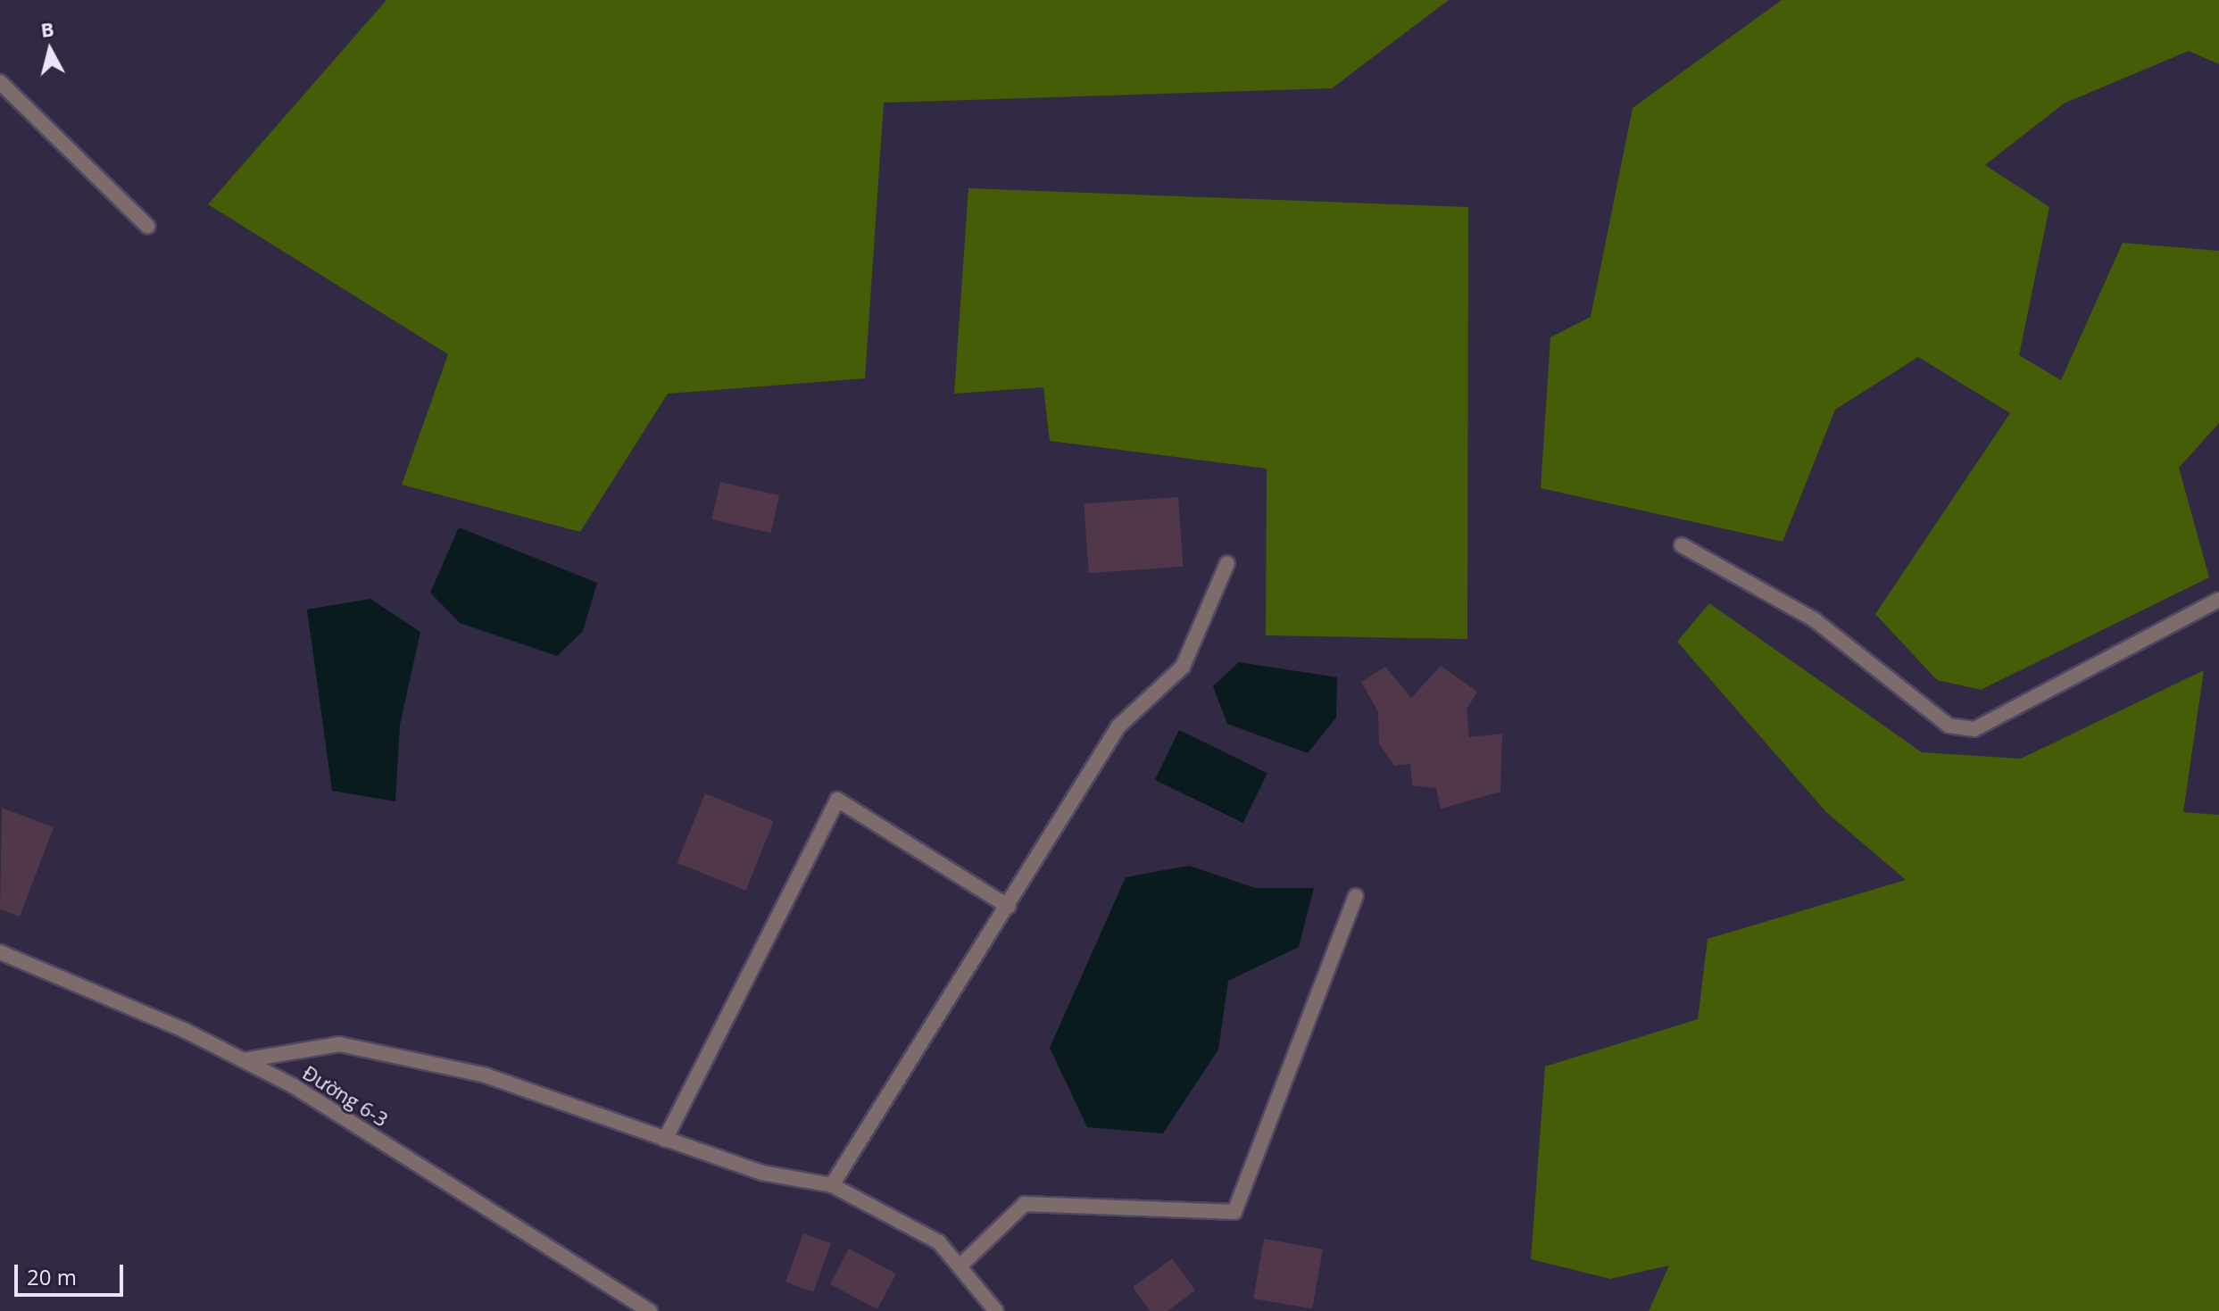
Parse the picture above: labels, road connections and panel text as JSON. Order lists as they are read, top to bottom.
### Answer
{
  "streets": {
    "street": ["Đường 6-3"]
  },
  "scale_bar": "20 m",
  "north": "top"
}
